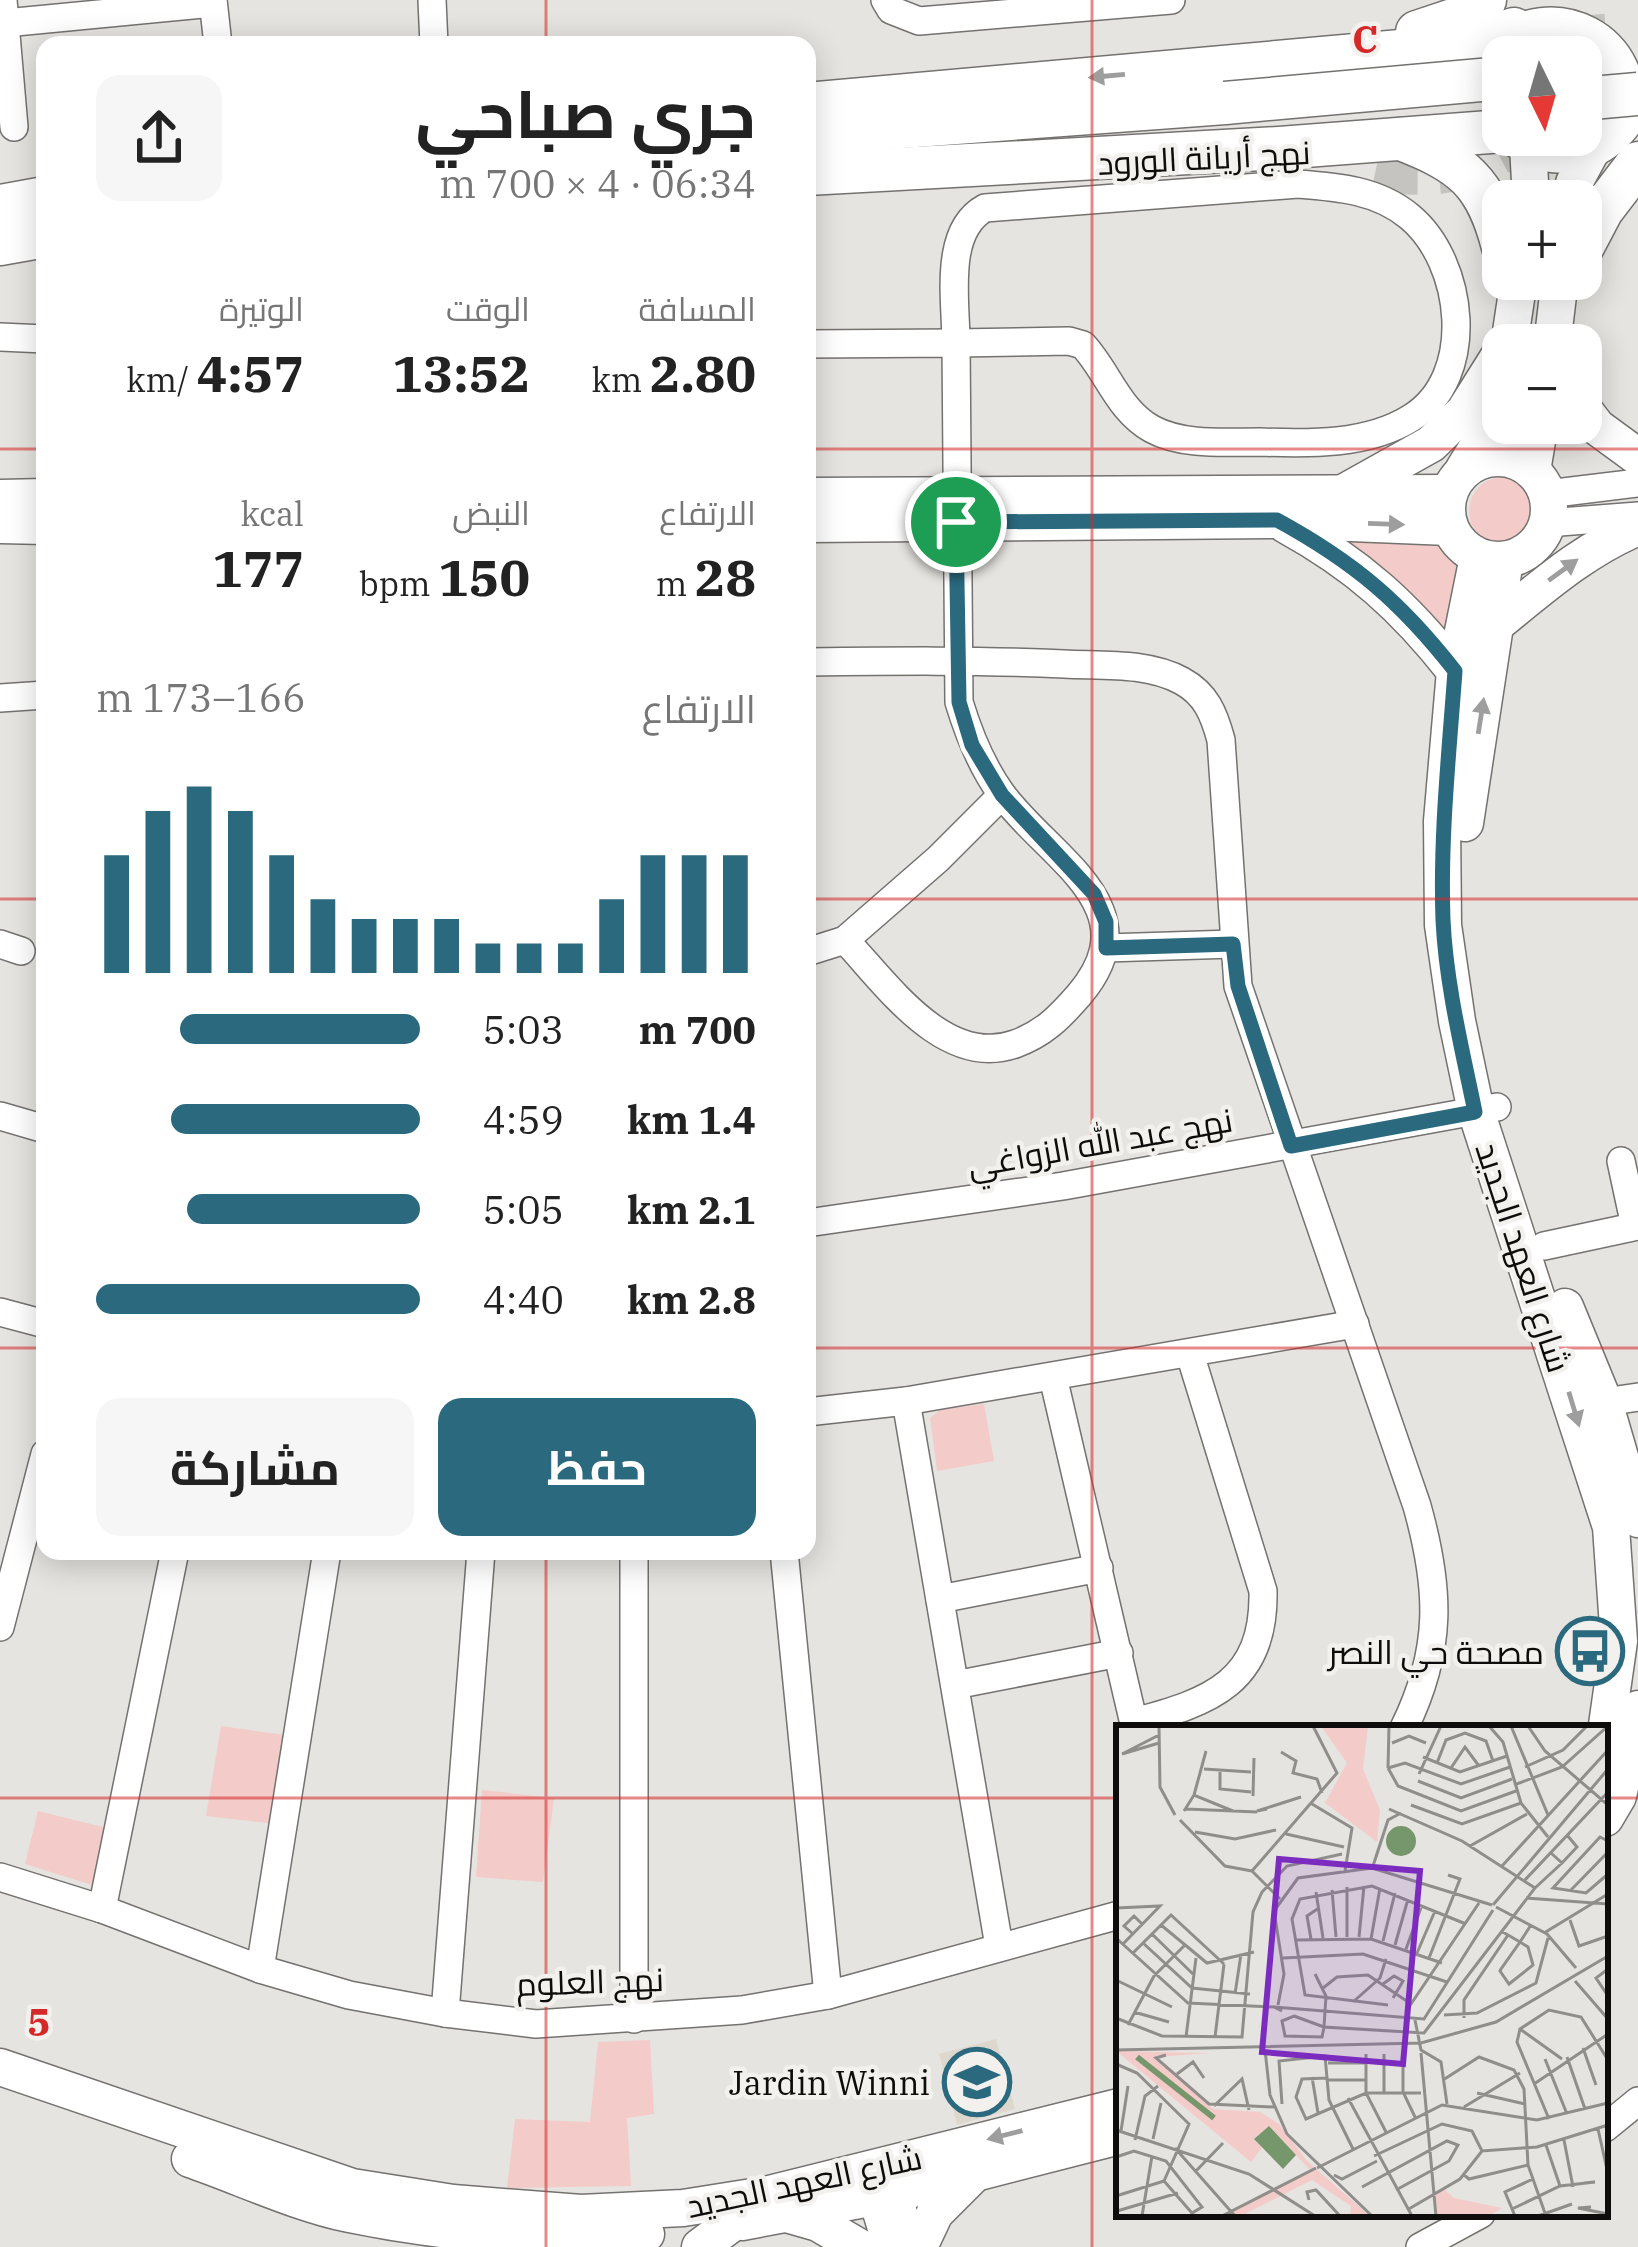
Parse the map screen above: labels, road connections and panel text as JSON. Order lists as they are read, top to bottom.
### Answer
{
  "streets": {
    "main road": ["شارع العهد الجديد"],
    "street": ["نهج أريانة الورود", "نهج عبد الله الزواغي", "نهج العلوم"]
  },
  "crossings": [
    ["نهج عبد الله الزواغي", "شارع العهد الجديد"]
  ],
  "places": {
    "bus stop": ["مصحة حي النصر"],
    "school or university": ["Jardin Winni"]
  },
  "north": "bottom",
  "page": {
    "map_buttons": ["+", "−"],
    "heading": ["جري صباحي", "06:34 · 4 × 700 m"],
    "stats": [
      ["المسافة", "2.80 km"],
      ["الوقت", "13:52"],
      ["الوتيرة", "4:57 /km"],
      ["الارتفاع", "28 m"],
      ["النبض", "150 bpm"],
      ["kcal", "177"]
    ],
    "chart": ["الارتفاع", "166–173 m"],
    "list": [
      {
        "name": "700 m",
        "note": "5:03"
      },
      {
        "name": "1.4 km",
        "note": "4:59"
      },
      {
        "name": "2.1 km",
        "note": "5:05"
      },
      {
        "name": "2.8 km",
        "note": "4:40"
      }
    ],
    "buttons": ["حفظ", "مشاركة"]
  },
  "grid": {
    "columns": ["C"],
    "rows": ["5"]
  }
}
